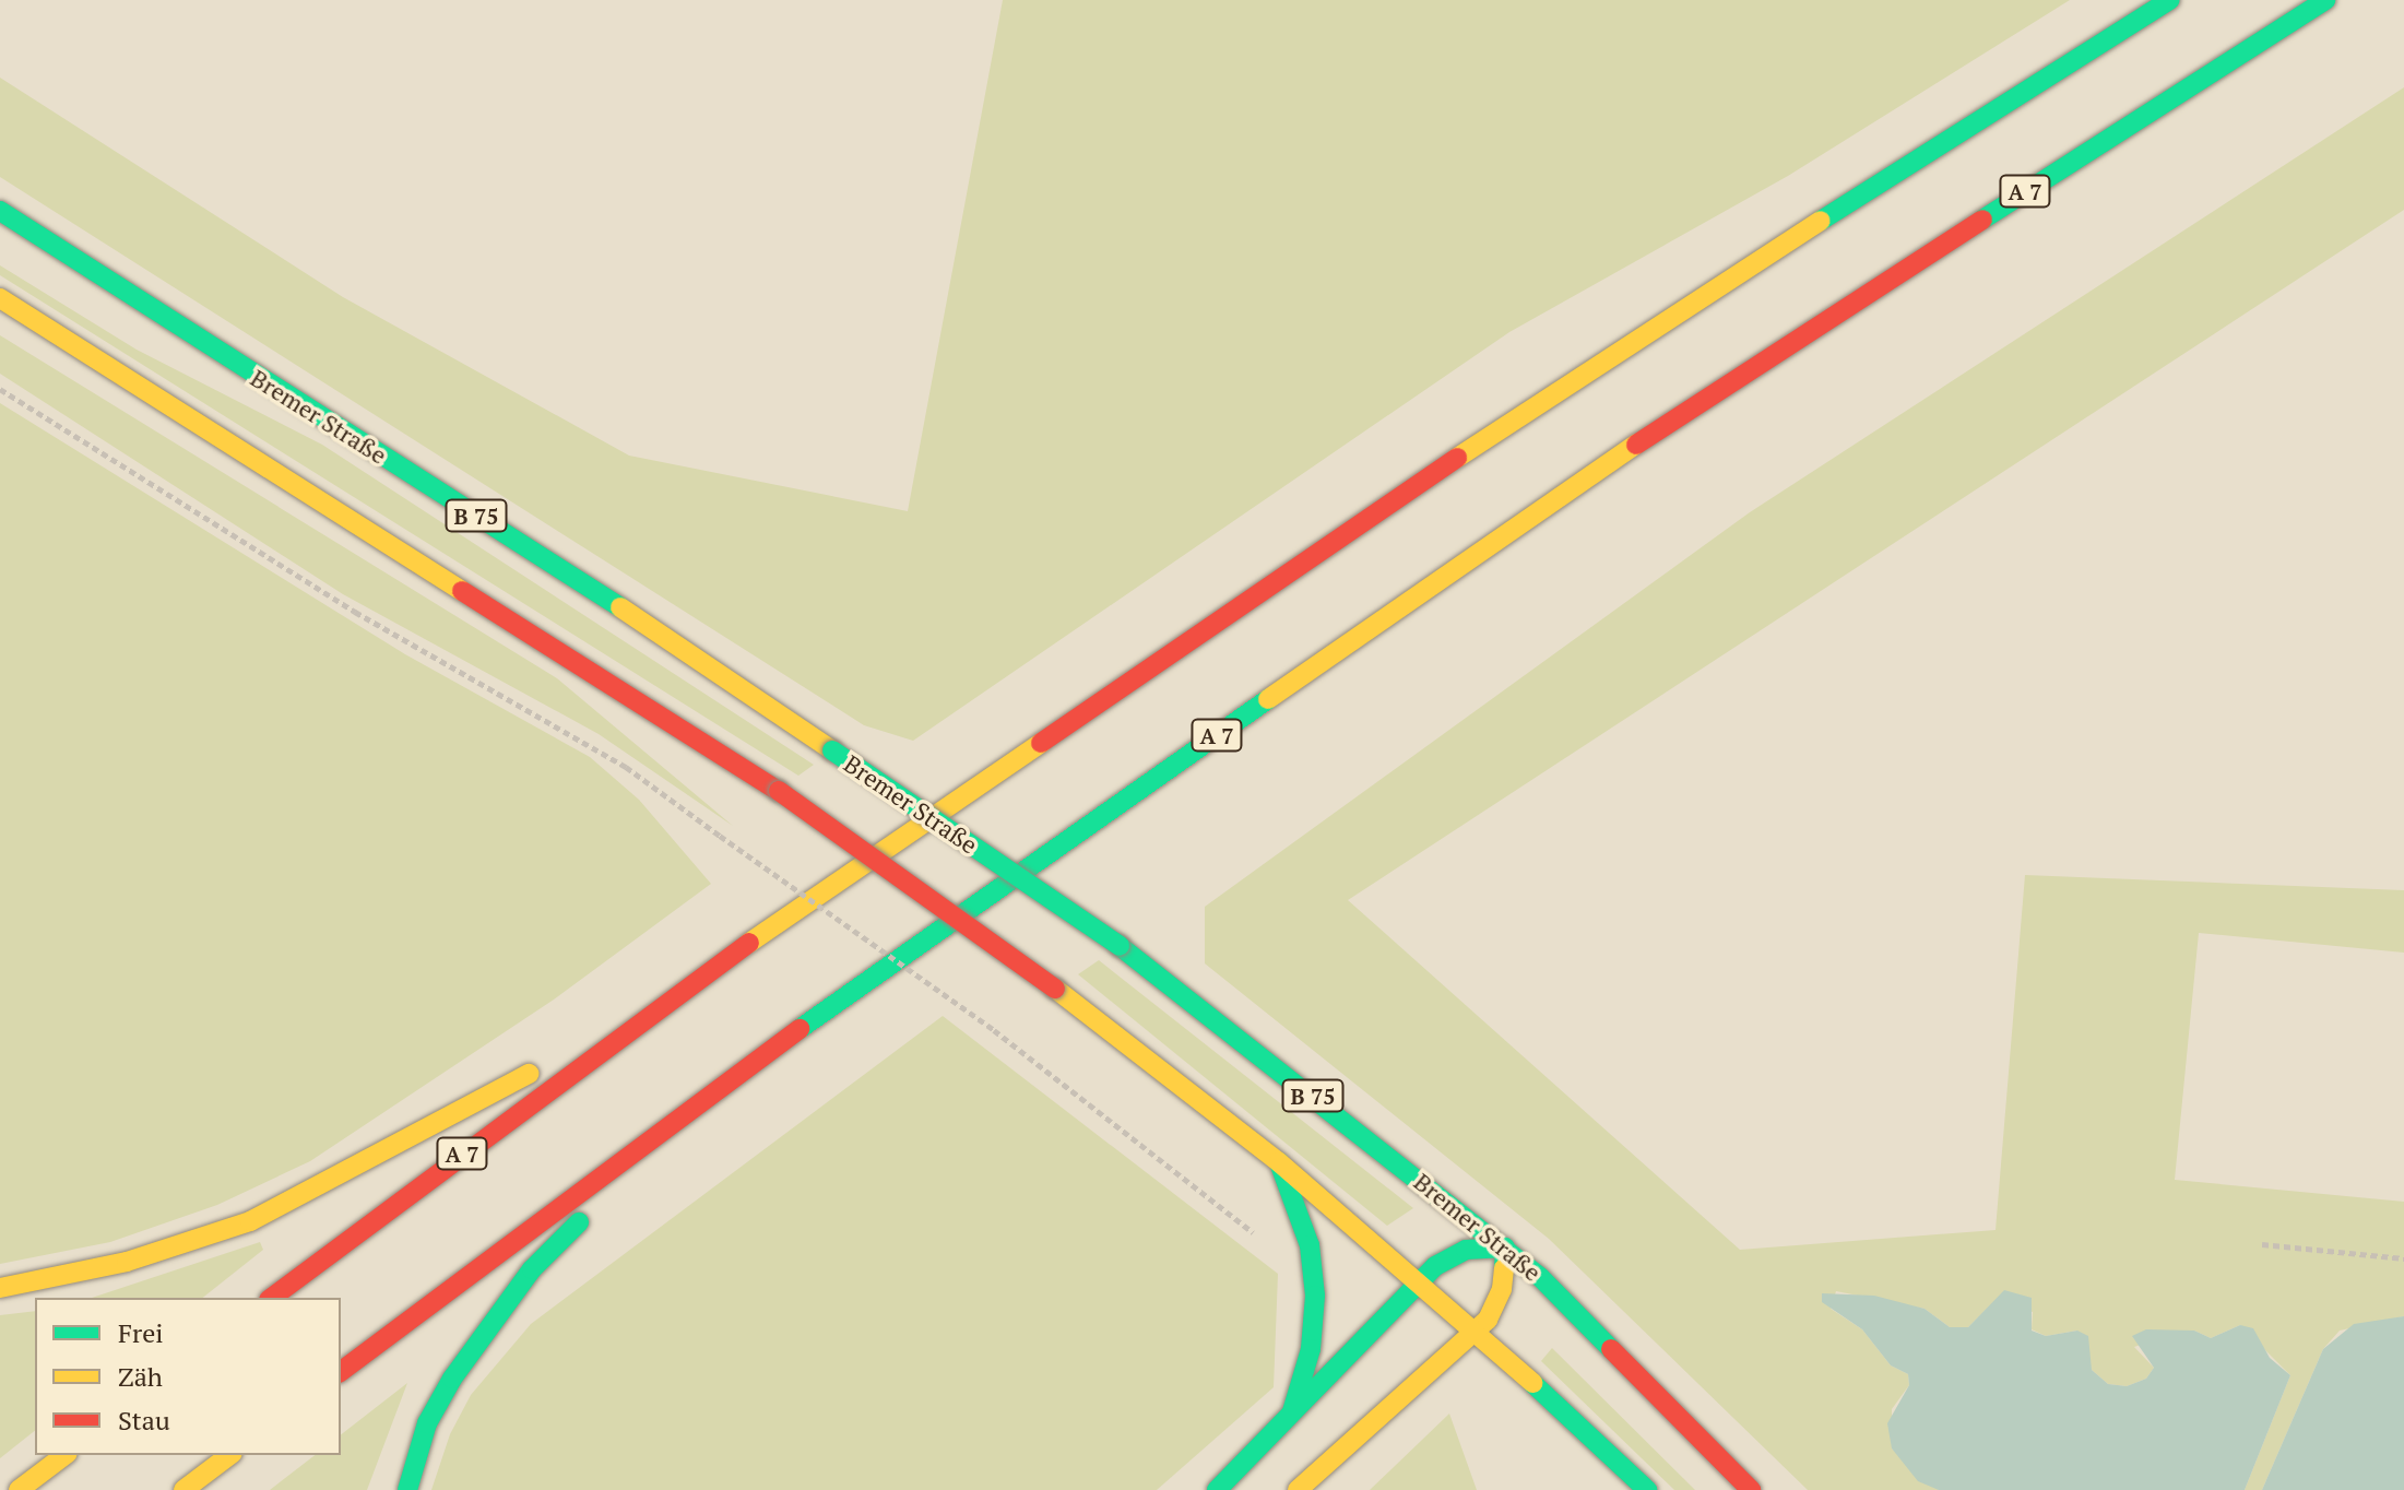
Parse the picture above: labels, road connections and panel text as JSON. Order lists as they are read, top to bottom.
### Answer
{
  "streets": {
    "main road": ["A 7", "Bremer Straße", "B 75"]
  },
  "legend": ["Frei", "Zäh", "Stau"]
}
